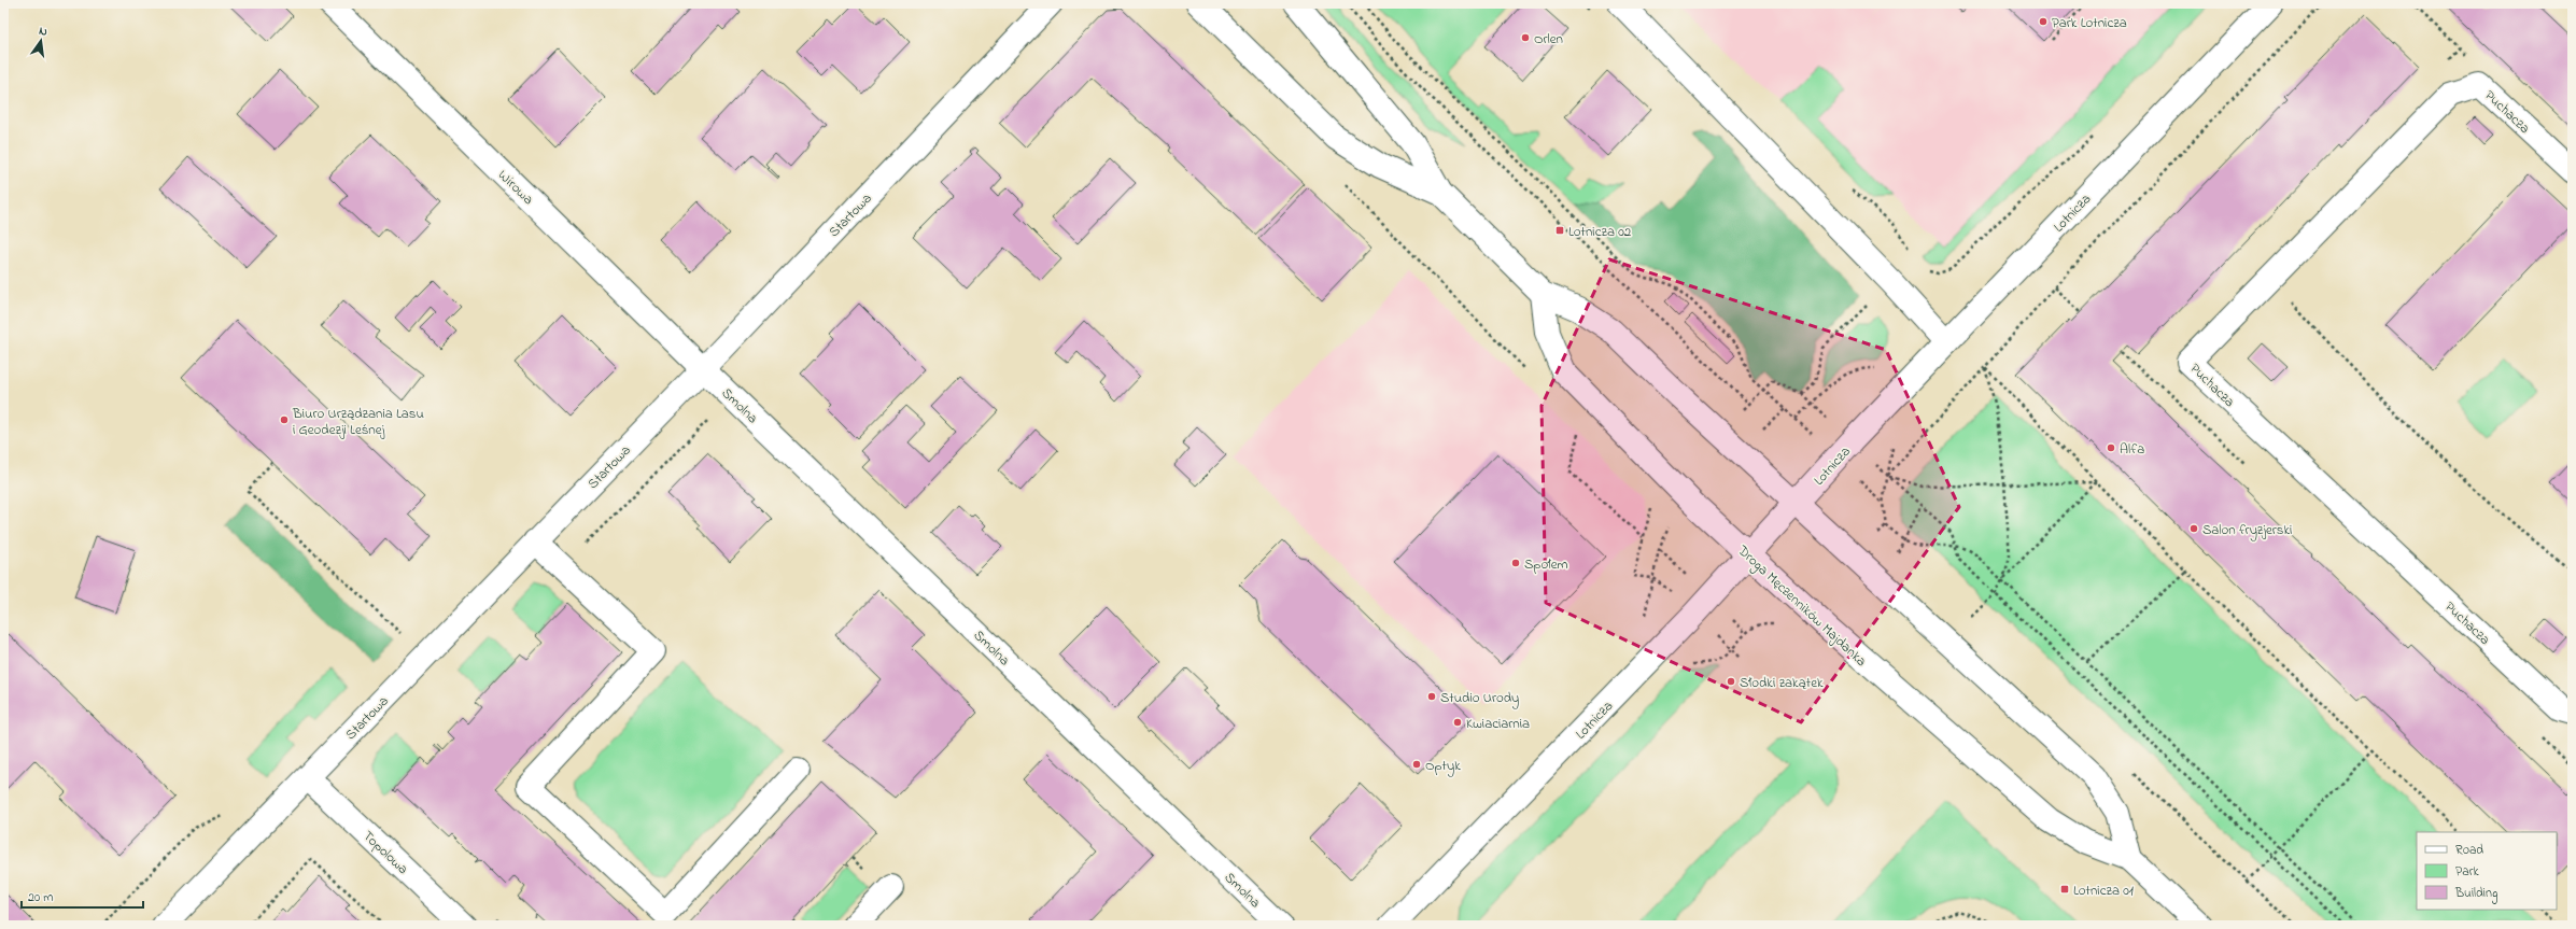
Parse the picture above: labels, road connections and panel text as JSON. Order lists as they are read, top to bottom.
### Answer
{
  "streets": {
    "street": [
      "Puchacza",
      "Wirowa",
      "Lotnicza",
      "Startowa",
      "Smolna",
      "Droga Męczenników Majdanka",
      "Topolowa"
    ]
  },
  "crossings": [
    ["Wirowa", "Startowa"],
    ["Wirowa", "Smolna"],
    ["Lotnicza", "Droga Męczenników Majdanka"],
    ["Startowa", "Smolna"],
    ["Startowa", "Topolowa"]
  ],
  "places": {
    "other": [
      "Park Lotnicza",
      "Orlen",
      "Biuro Urządzania Lasu i Geodezji Leśnej",
      "Alfa",
      "Salon fryzjerski",
      "Społem",
      "Słodki zakątek",
      "Studio Urody",
      "Kwiaciarnia",
      "Optyk"
    ],
    "transit": ["Lotnicza 02", "Lotnicza 01"]
  },
  "legend": ["Road", "Park", "Building"],
  "scale_bar": "20 m",
  "north": "top"
}
